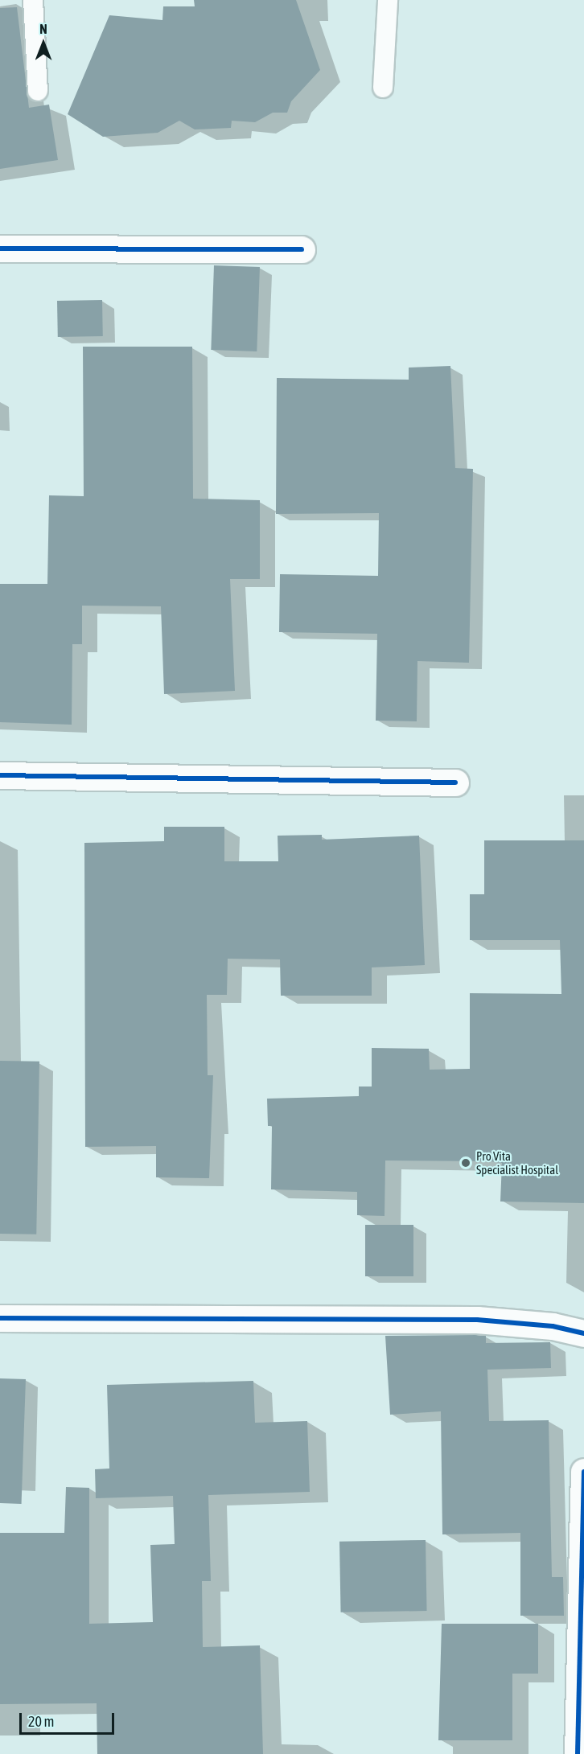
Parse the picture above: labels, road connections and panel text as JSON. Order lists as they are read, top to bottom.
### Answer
{
  "places": ["Pro Vita Specialist Hospital"],
  "scale_bar": "20 m",
  "north": "top"
}
